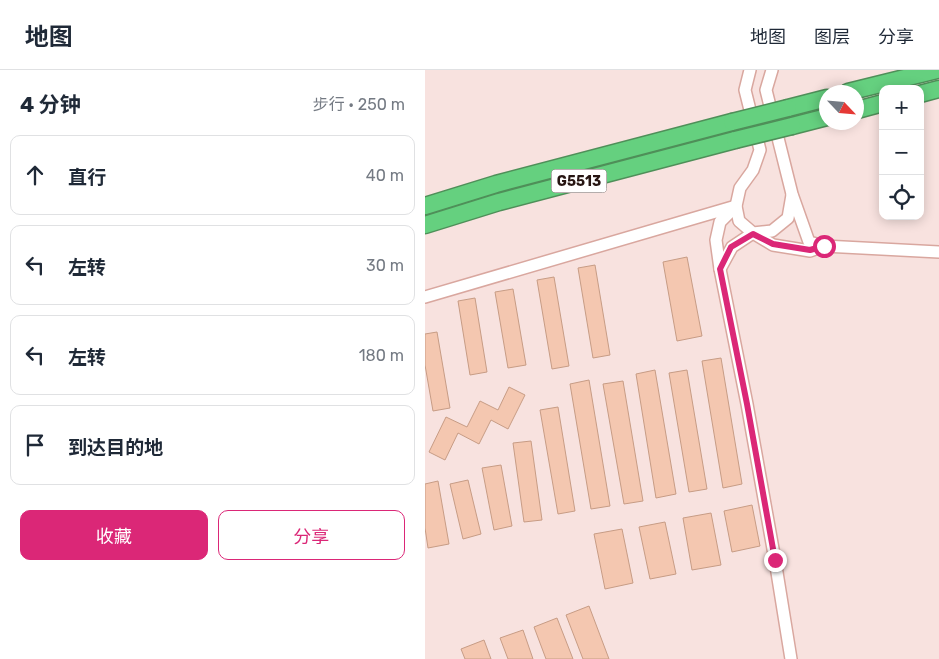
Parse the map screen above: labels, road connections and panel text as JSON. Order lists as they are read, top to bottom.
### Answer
{
  "streets": {
    "highway": ["G5513"]
  },
  "north": "bottom right",
  "page": {
    "header": "地图",
    "nav": ["地图", "图层", "分享"],
    "heading": ["4 分钟", "步行 · 250 m"],
    "map_buttons": ["+", "−"],
    "list": [
      ["直行", "40 m"],
      ["左转", "30 m"],
      ["左转", "180 m"],
      "到达目的地"
    ],
    "buttons": ["收藏", "分享"]
  }
}
